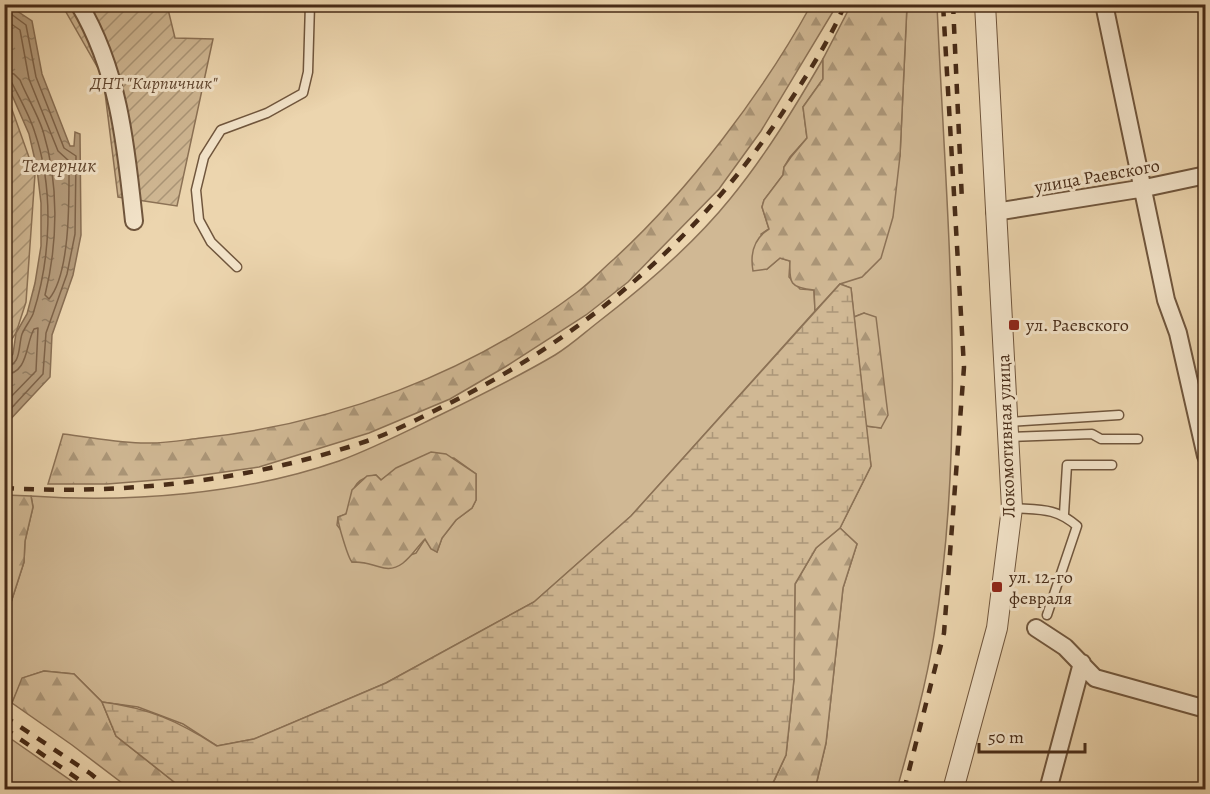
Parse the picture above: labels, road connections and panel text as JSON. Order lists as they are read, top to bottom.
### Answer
{
  "streets": {
    "street": ["улица Раевского", "Локомотивная улица"]
  },
  "crossings": [
    ["улица Раевского", "Локомотивная улица"]
  ],
  "water": ["Темерник"],
  "parks": ["ДНТ \"Кирпичник\""],
  "places": {
    "transit": ["ул. Раевского", "ул. 12-го февраля"]
  },
  "scale_bar": "50 m"
}
